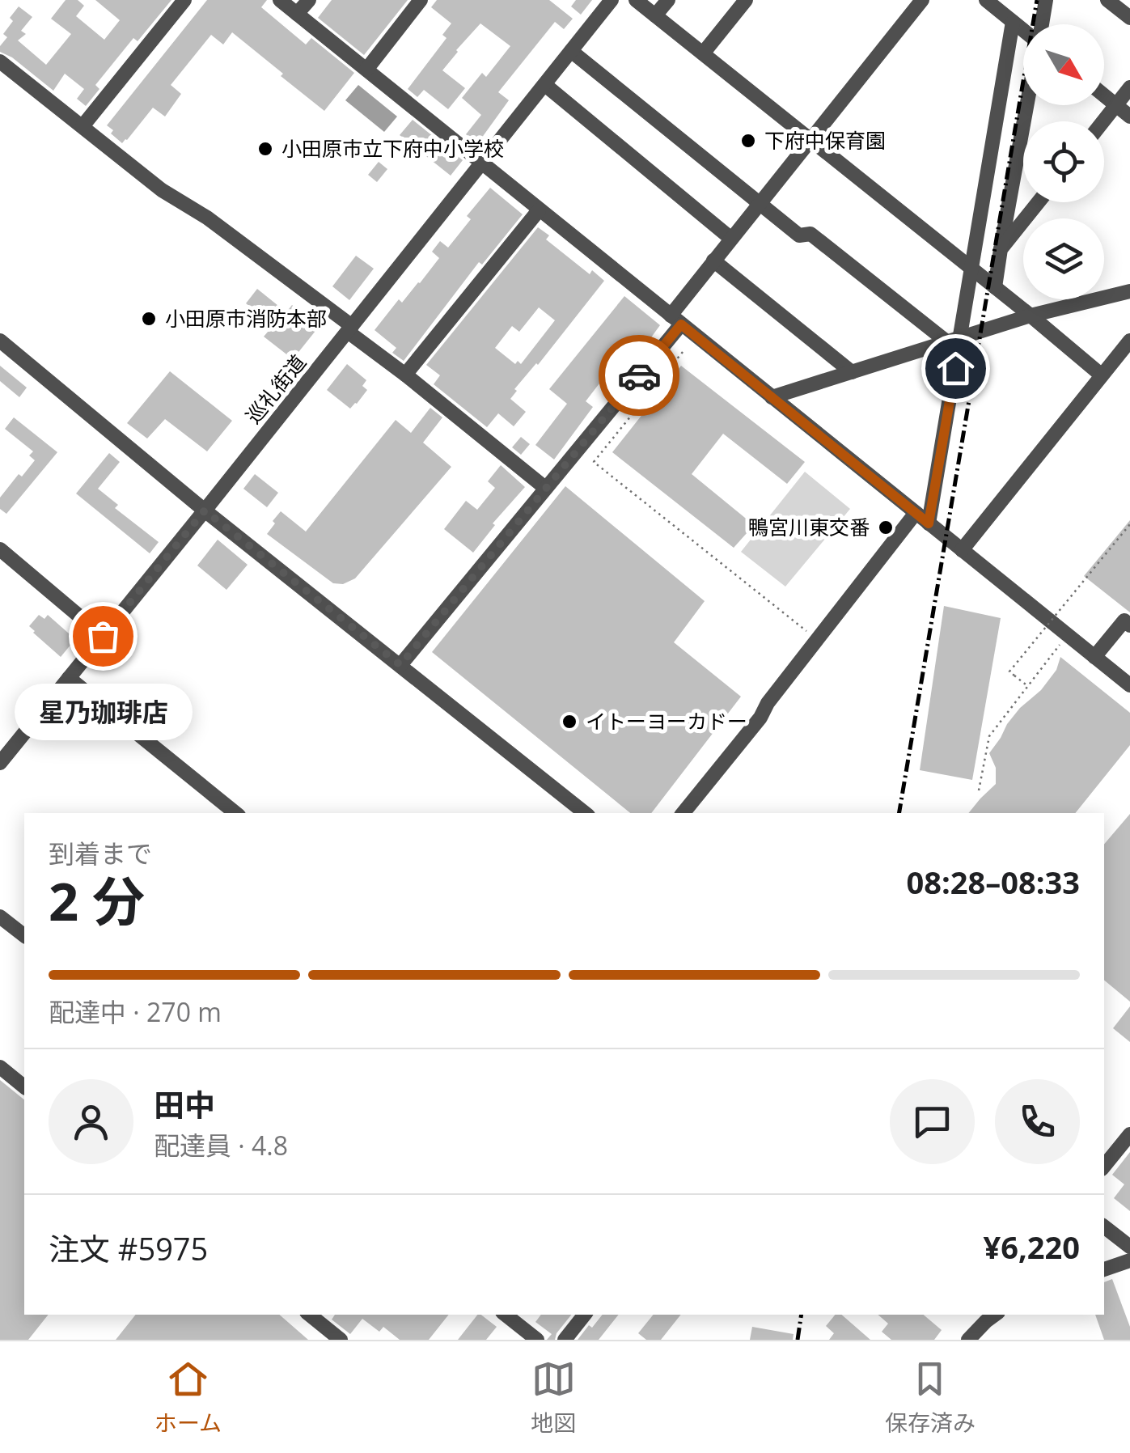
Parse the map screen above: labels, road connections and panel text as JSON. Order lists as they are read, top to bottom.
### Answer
{
  "streets": {
    "street": ["巡礼街道"]
  },
  "places": [
    "下府中保育園",
    "小田原市立下府中小学校",
    "小田原市消防本部",
    "鴨宮川東交番",
    "星乃珈琲店",
    "イトーヨーカドー"
  ],
  "north": "bottom right",
  "page": {
    "bubble": "星乃珈琲店",
    "heading": ["2 分", "到着まで", "08:28–08:33"],
    "panel": [
      "田中",
      "配達員 · 4.8",
      "注文 #5975",
      "¥6,220"
    ],
    "bar": "配達中 · 270 m",
    "tabs": ["ホーム", "地図", "保存済み"]
  }
}
